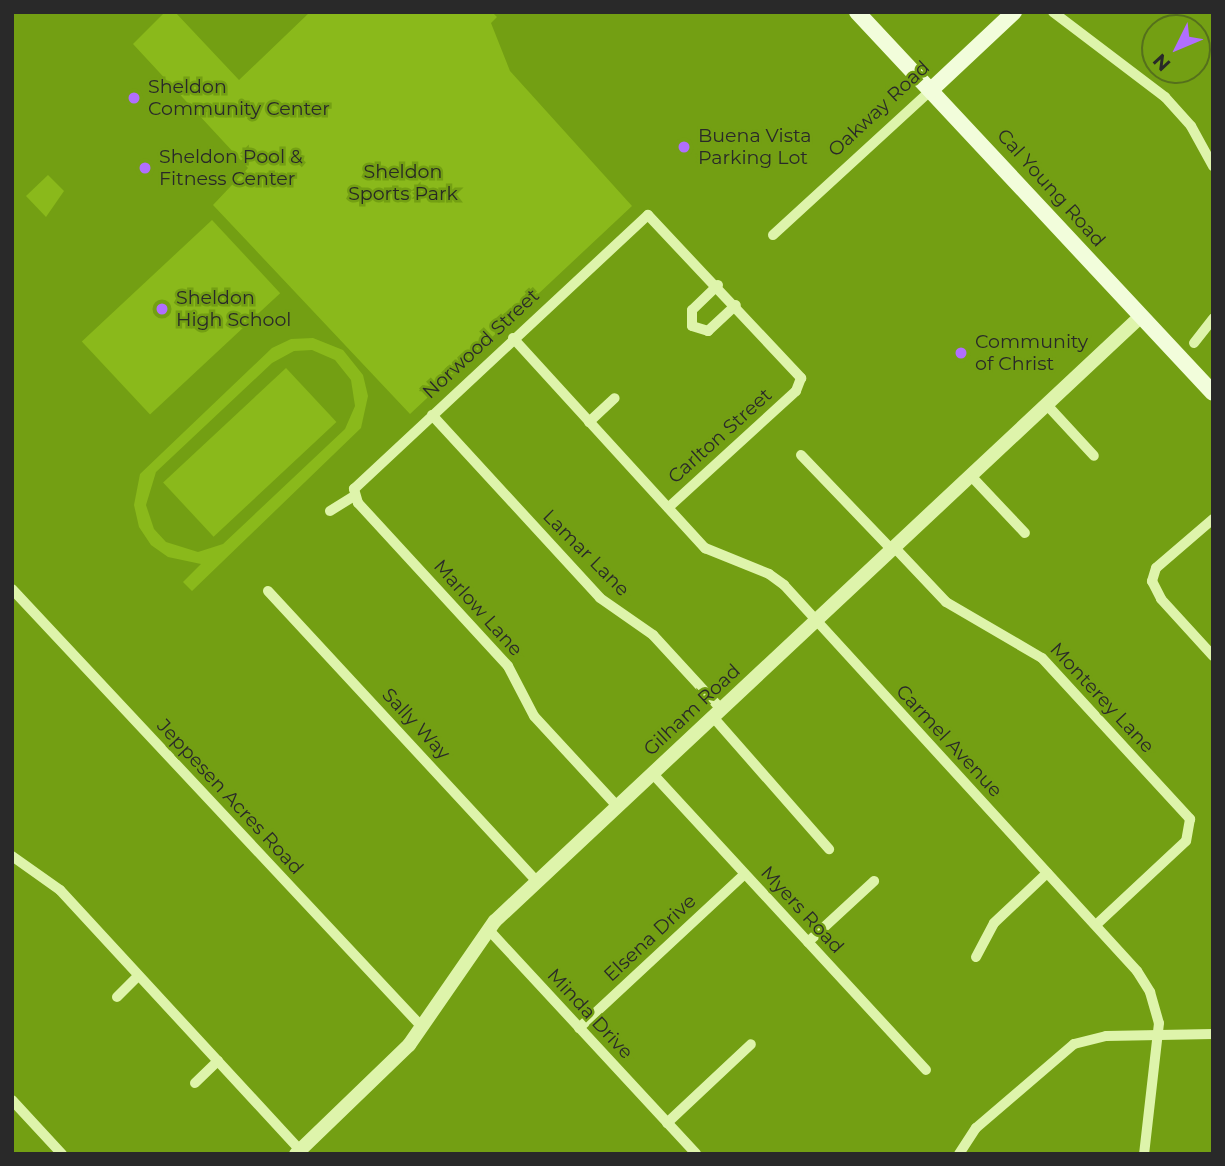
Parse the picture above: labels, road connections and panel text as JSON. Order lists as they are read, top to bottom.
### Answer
{
  "streets": {
    "main road": ["Oakway Road", "Cal Young Road"],
    "street": [
      "Norwood Street",
      "Carlton Street",
      "Lamar Lane",
      "Marlow Lane",
      "Monterey Lane",
      "Gilham Road",
      "Sally Way",
      "Carmel Avenue",
      "Jeppesen Acres Road",
      "Myers Road",
      "Elsena Drive",
      "Minda Drive"
    ]
  },
  "crossings": [
    ["Oakway Road", "Cal Young Road"],
    ["Cal Young Road", "Gilham Road"],
    ["Norwood Street", "Lamar Lane"],
    ["Norwood Street", "Marlow Lane"],
    ["Norwood Street", "Carmel Avenue"],
    ["Carlton Street", "Carmel Avenue"],
    ["Lamar Lane", "Gilham Road"],
    ["Marlow Lane", "Gilham Road"],
    ["Monterey Lane", "Gilham Road"],
    ["Monterey Lane", "Carmel Avenue"],
    ["Gilham Road", "Sally Way"],
    ["Gilham Road", "Carmel Avenue"],
    ["Gilham Road", "Jeppesen Acres Road"],
    ["Gilham Road", "Myers Road"],
    ["Gilham Road", "Minda Drive"],
    ["Myers Road", "Elsena Drive"],
    ["Elsena Drive", "Minda Drive"]
  ],
  "parks": ["Sheldon Sports Park"],
  "places": [
    "Sheldon Community Center",
    "Buena Vista Parking Lot",
    "Sheldon Pool & Fitness Center",
    "Sheldon High School",
    "Community of Christ"
  ],
  "north": "bottom left"
}
